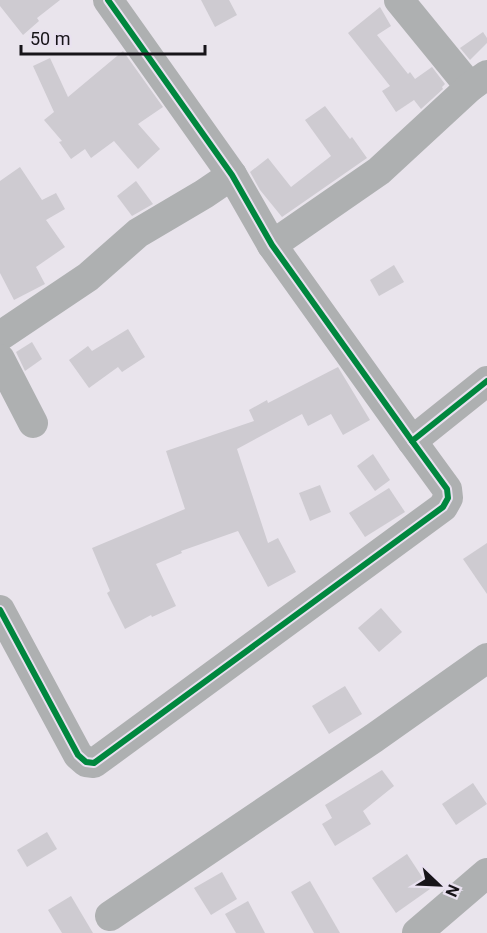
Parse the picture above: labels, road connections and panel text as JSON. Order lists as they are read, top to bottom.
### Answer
{
  "scale_bar": "50 m",
  "north": "bottom right"
}
